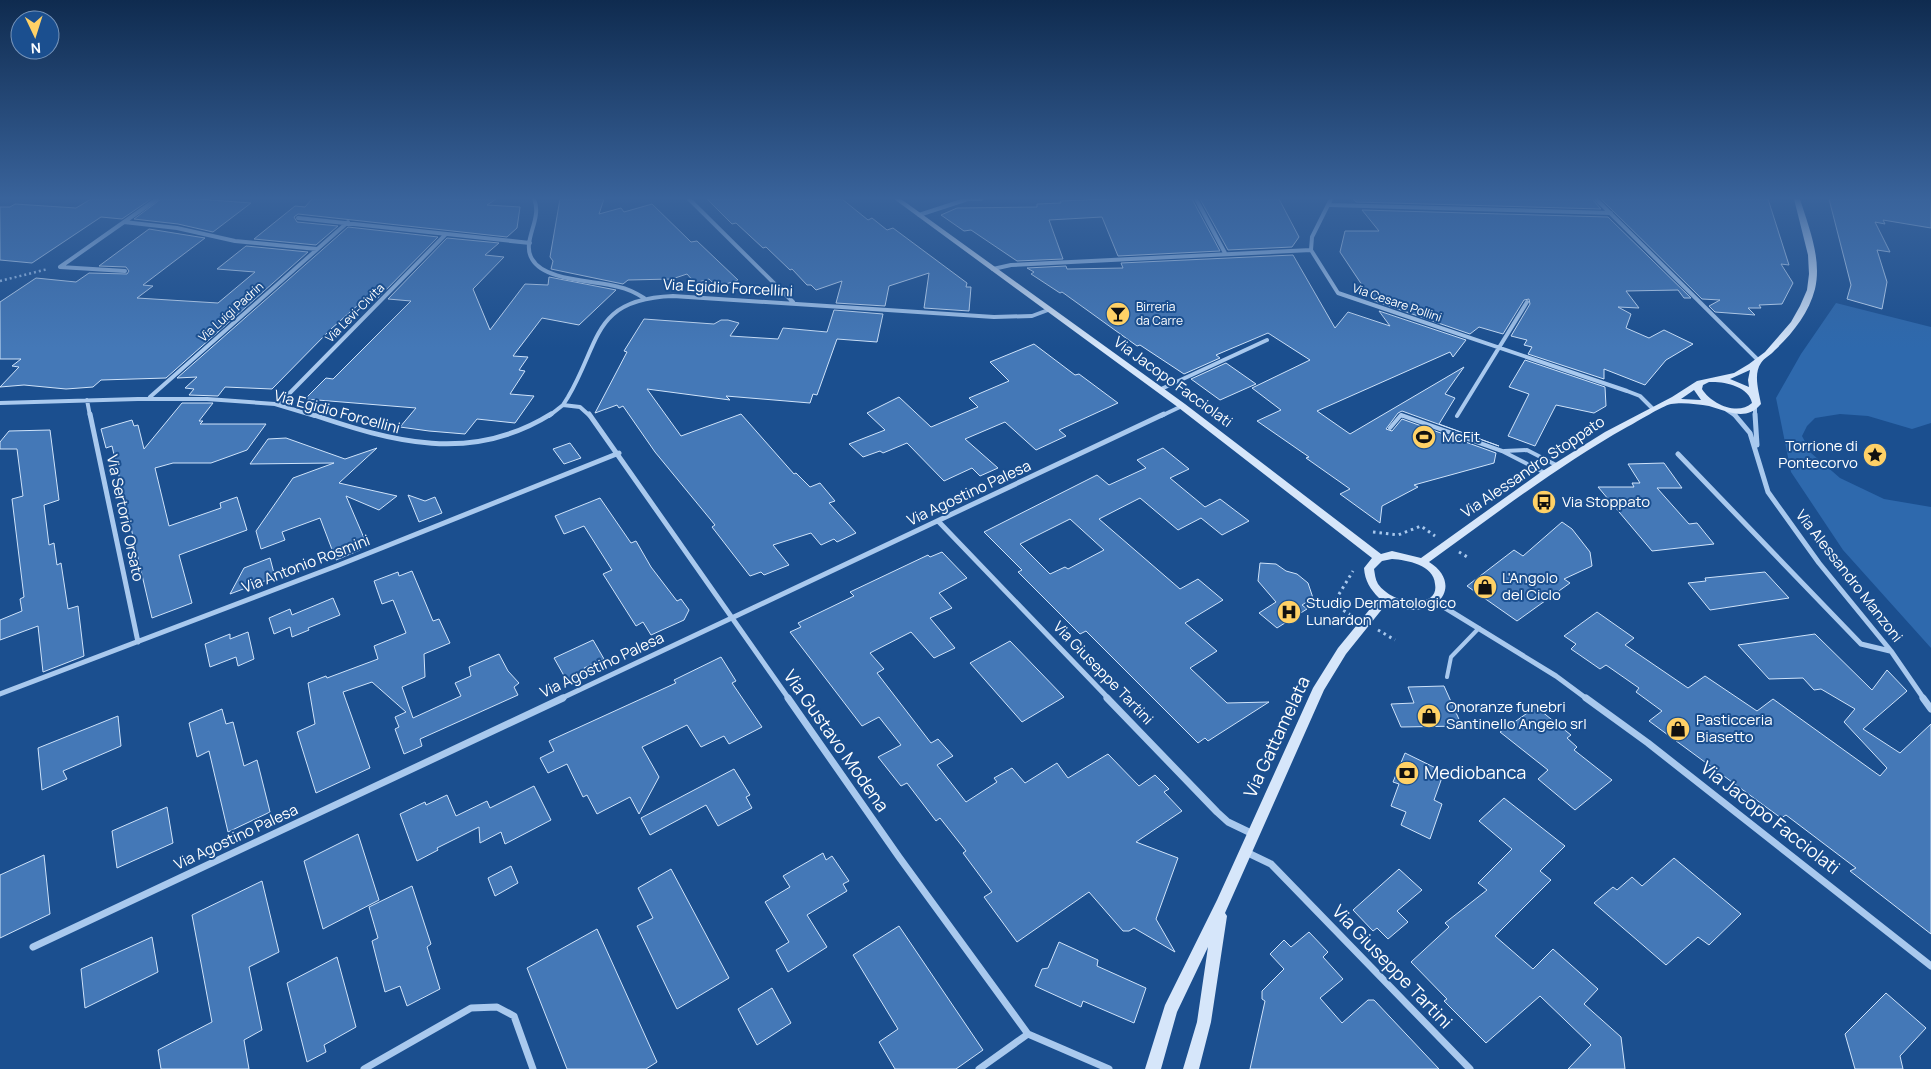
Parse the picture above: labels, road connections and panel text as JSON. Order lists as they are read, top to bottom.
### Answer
{
  "streets": {
    "main road": [
      "Via Jacopo Facciolati",
      "Via Alessandro Stoppato",
      "Via Alessandro Manzoni",
      "Via Gattamelata"
    ],
    "street": [
      "Via Egidio Forcellini",
      "Via Cesare Pollini",
      "Via Luigi Padrin",
      "Via Levi-Civita",
      "Via Agostino Palesa",
      "Via Sertorio Orsato",
      "Via Antonio Rosmini",
      "Via Giuseppe Tartini",
      "Via Gustavo Modena"
    ]
  },
  "crossings": [
    ["Via Egidio Forcellini", "Via Luigi Padrin"],
    ["Via Egidio Forcellini", "Via Levi-Civita"],
    ["Via Egidio Forcellini", "Via Jacopo Facciolati"],
    ["Via Egidio Forcellini", "Via Sertorio Orsato"],
    ["Via Egidio Forcellini", "Via Gustavo Modena"],
    ["Via Cesare Pollini", "Via Alessandro Stoppato"],
    ["Via Jacopo Facciolati", "Via Alessandro Stoppato"],
    ["Via Jacopo Facciolati", "Via Agostino Palesa"],
    ["Via Jacopo Facciolati", "Via Gattamelata"],
    ["Via Alessandro Stoppato", "Via Alessandro Manzoni"],
    ["Via Alessandro Stoppato", "Via Gattamelata"],
    ["Via Agostino Palesa", "Via Giuseppe Tartini"],
    ["Via Agostino Palesa", "Via Gustavo Modena"],
    ["Via Sertorio Orsato", "Via Antonio Rosmini"],
    ["Via Antonio Rosmini", "Via Gustavo Modena"],
    ["Via Giuseppe Tartini", "Via Gattamelata"]
  ],
  "places": {
    "bar": ["Birreria da Carre"],
    "sports": ["McFit"],
    "place": ["Torrione di Pontecorvo"],
    "bus stop": ["Via Stoppato"],
    "shop": ["L'Angolo del Ciclo", "Onoranze funebri Santinello Angelo srl", "Pasticceria Biasetto"],
    "hospital": ["Studio Dermatologico Lunardon"],
    "bank": ["Mediobanca"]
  },
  "north": "bottom"
}
